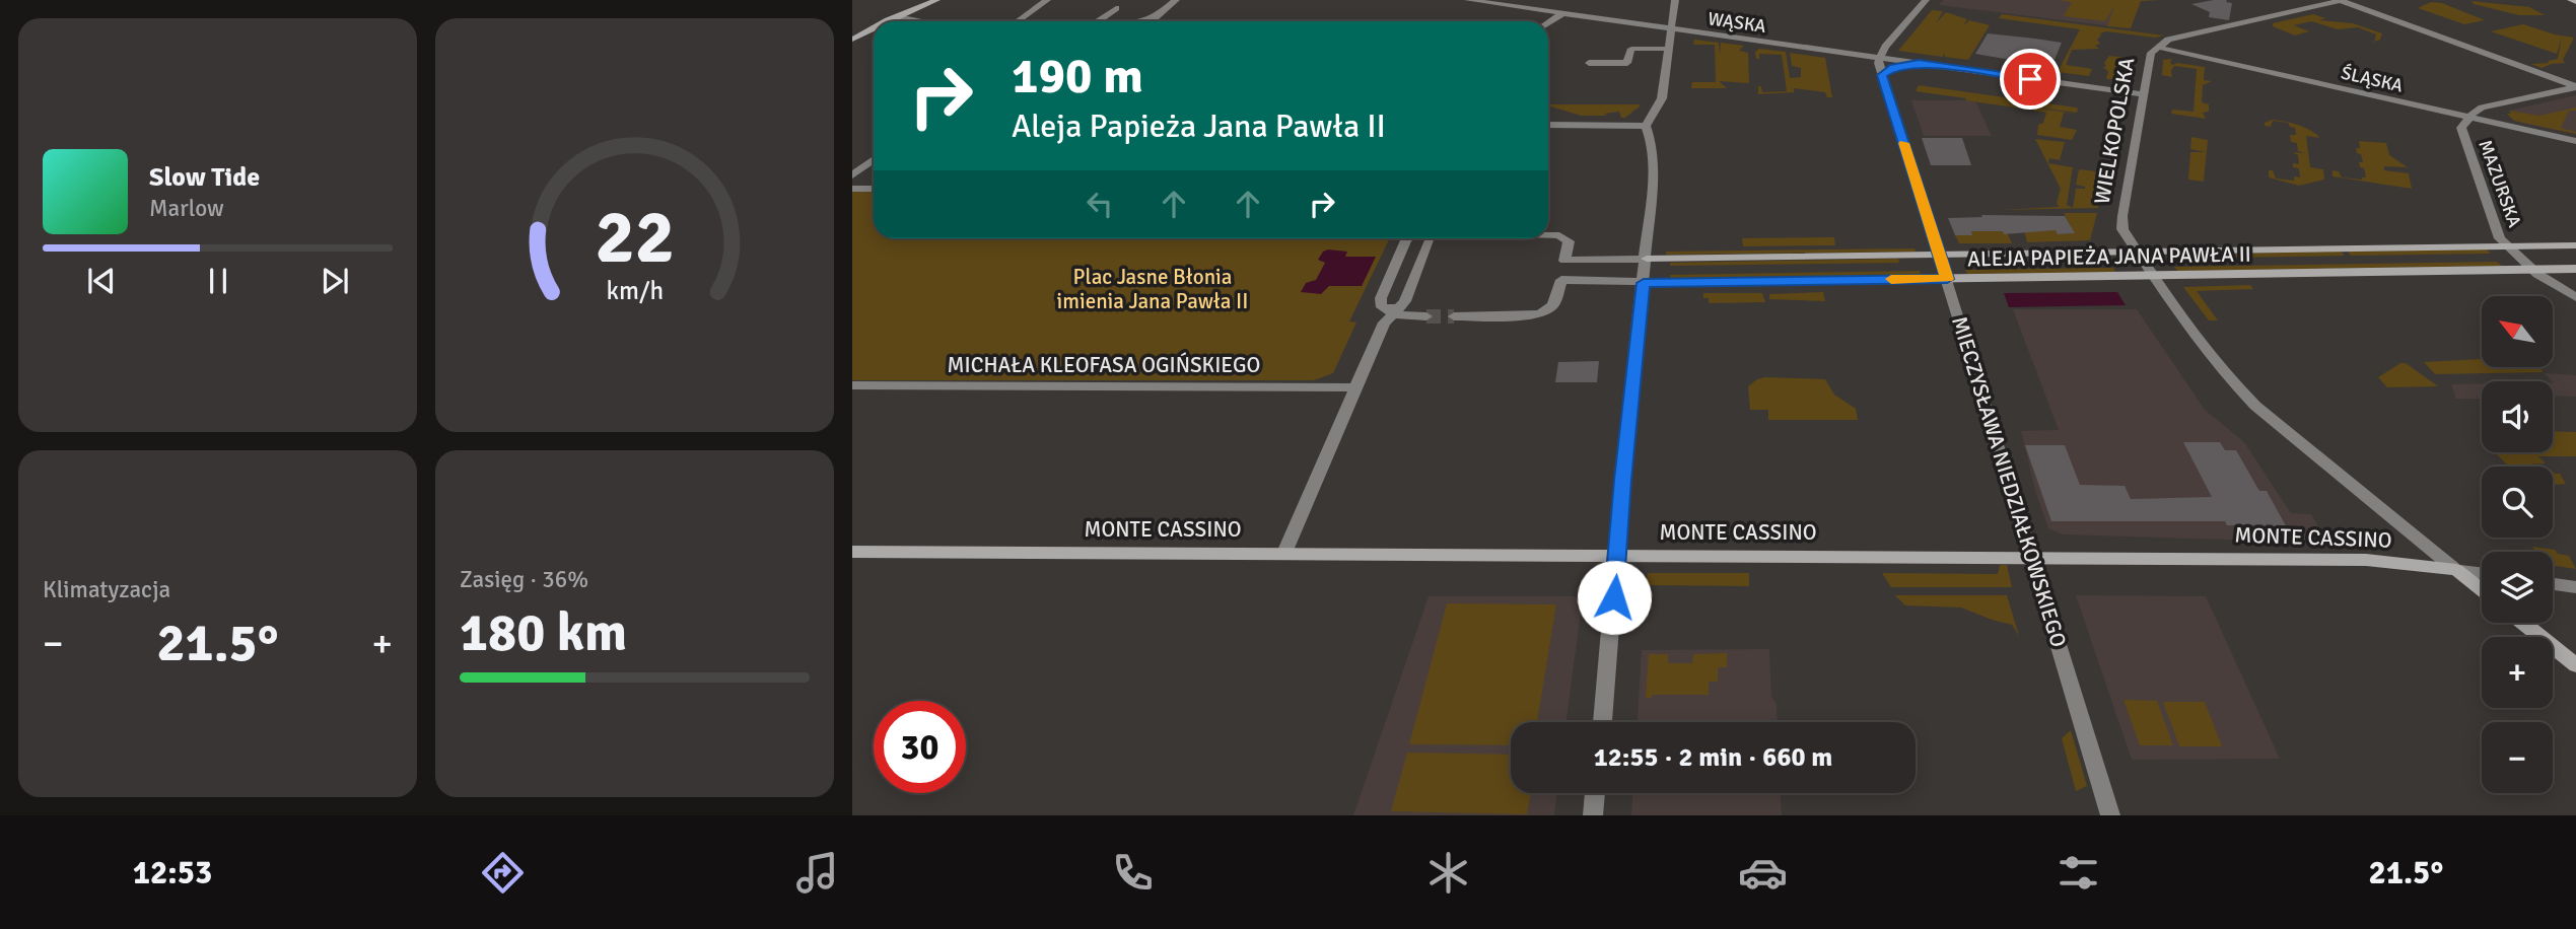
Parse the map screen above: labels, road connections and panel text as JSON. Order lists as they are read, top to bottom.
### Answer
{
  "streets": {
    "street": [
      "WĄSKA",
      "ŚLĄSKA",
      "WIELKOPOLSKA",
      "MAZURSKA",
      "ALEJA PAPIEŻA JANA PAWŁA II",
      "MICHAŁA KLEOFASA OGIŃSKIEGO",
      "MIECZYSŁAWA NIEDZIAŁKOWSKIEGO",
      "MONTE CASSINO"
    ]
  },
  "crossings": [
    ["WĄSKA", "WIELKOPOLSKA"],
    ["WĄSKA", "MIECZYSŁAWA NIEDZIAŁKOWSKIEGO"],
    ["ŚLĄSKA", "WIELKOPOLSKA"],
    ["ŚLĄSKA", "MAZURSKA"],
    ["WIELKOPOLSKA", "ALEJA PAPIEŻA JANA PAWŁA II"],
    ["WIELKOPOLSKA", "MONTE CASSINO"],
    ["MAZURSKA", "ALEJA PAPIEŻA JANA PAWŁA II"],
    ["ALEJA PAPIEŻA JANA PAWŁA II", "MIECZYSŁAWA NIEDZIAŁKOWSKIEGO"],
    ["MIECZYSŁAWA NIEDZIAŁKOWSKIEGO", "MONTE CASSINO"]
  ],
  "parks": ["Plac Jasne Błonia imienia Jana Pawła II"],
  "north": "top left",
  "page": {
    "turn": ["190 m", "Aleja Papieża Jana Pawła II"],
    "song": ["Slow Tide", "Marlow"],
    "map_buttons": ["+", "−"],
    "tile": [
      "Klimatyzacja",
      ["Zasięg · 36%", "180 km"]
    ],
    "heat": ["−", "21.5°", "+"],
    "limit": "30",
    "trip": "12:55 · 2 min · 660 m",
    "tabs": ["12:53", "21.5°"],
    "gauge": ["22", "km/h"]
  }
}
